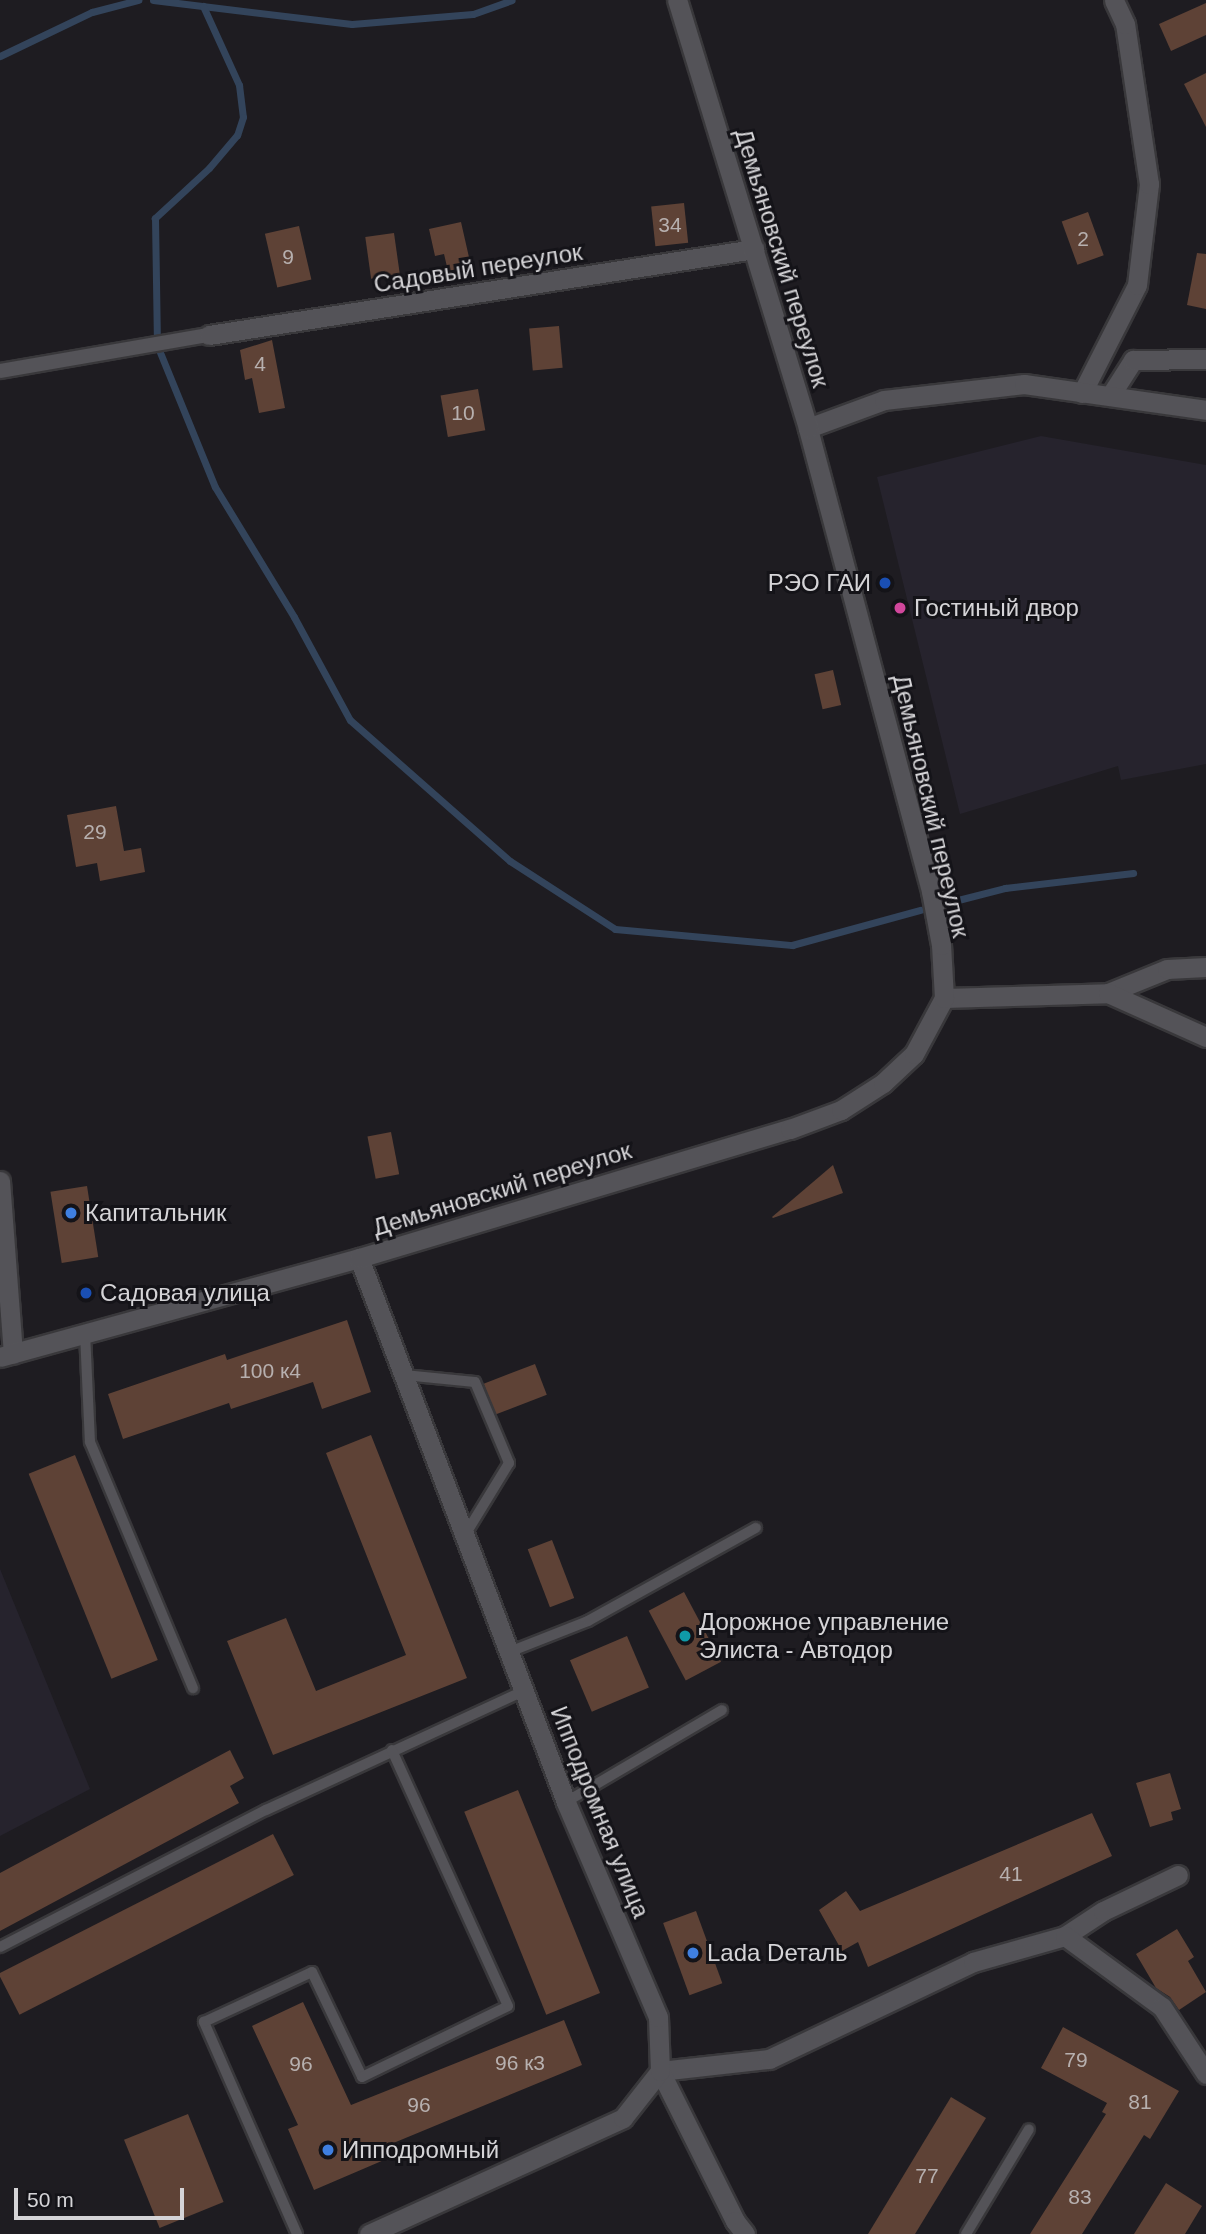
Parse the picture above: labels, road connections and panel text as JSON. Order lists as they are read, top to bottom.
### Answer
{
  "streets": {
    "street": ["Демьяновский переулок", "Садовый переулок", "Ипподромная улица"]
  },
  "crossings": [
    ["Демьяновский переулок", "Садовый переулок"],
    ["Демьяновский переулок", "Ипподромная улица"]
  ],
  "places": [
    "РЭО ГАИ",
    "Гостиный двор",
    "Капитальник",
    "Садовая улица",
    "Дорожное управление Элиста - Автодор",
    "Lada Dеталь",
    "Ипподромный"
  ],
  "house_numbers": [
    "34",
    "2",
    "9",
    "4",
    "10",
    "29",
    "100 к4",
    "41",
    "79",
    "96 к3",
    "96",
    "81",
    "96",
    "77",
    "83"
  ],
  "scale_bar": "50 m"
}
